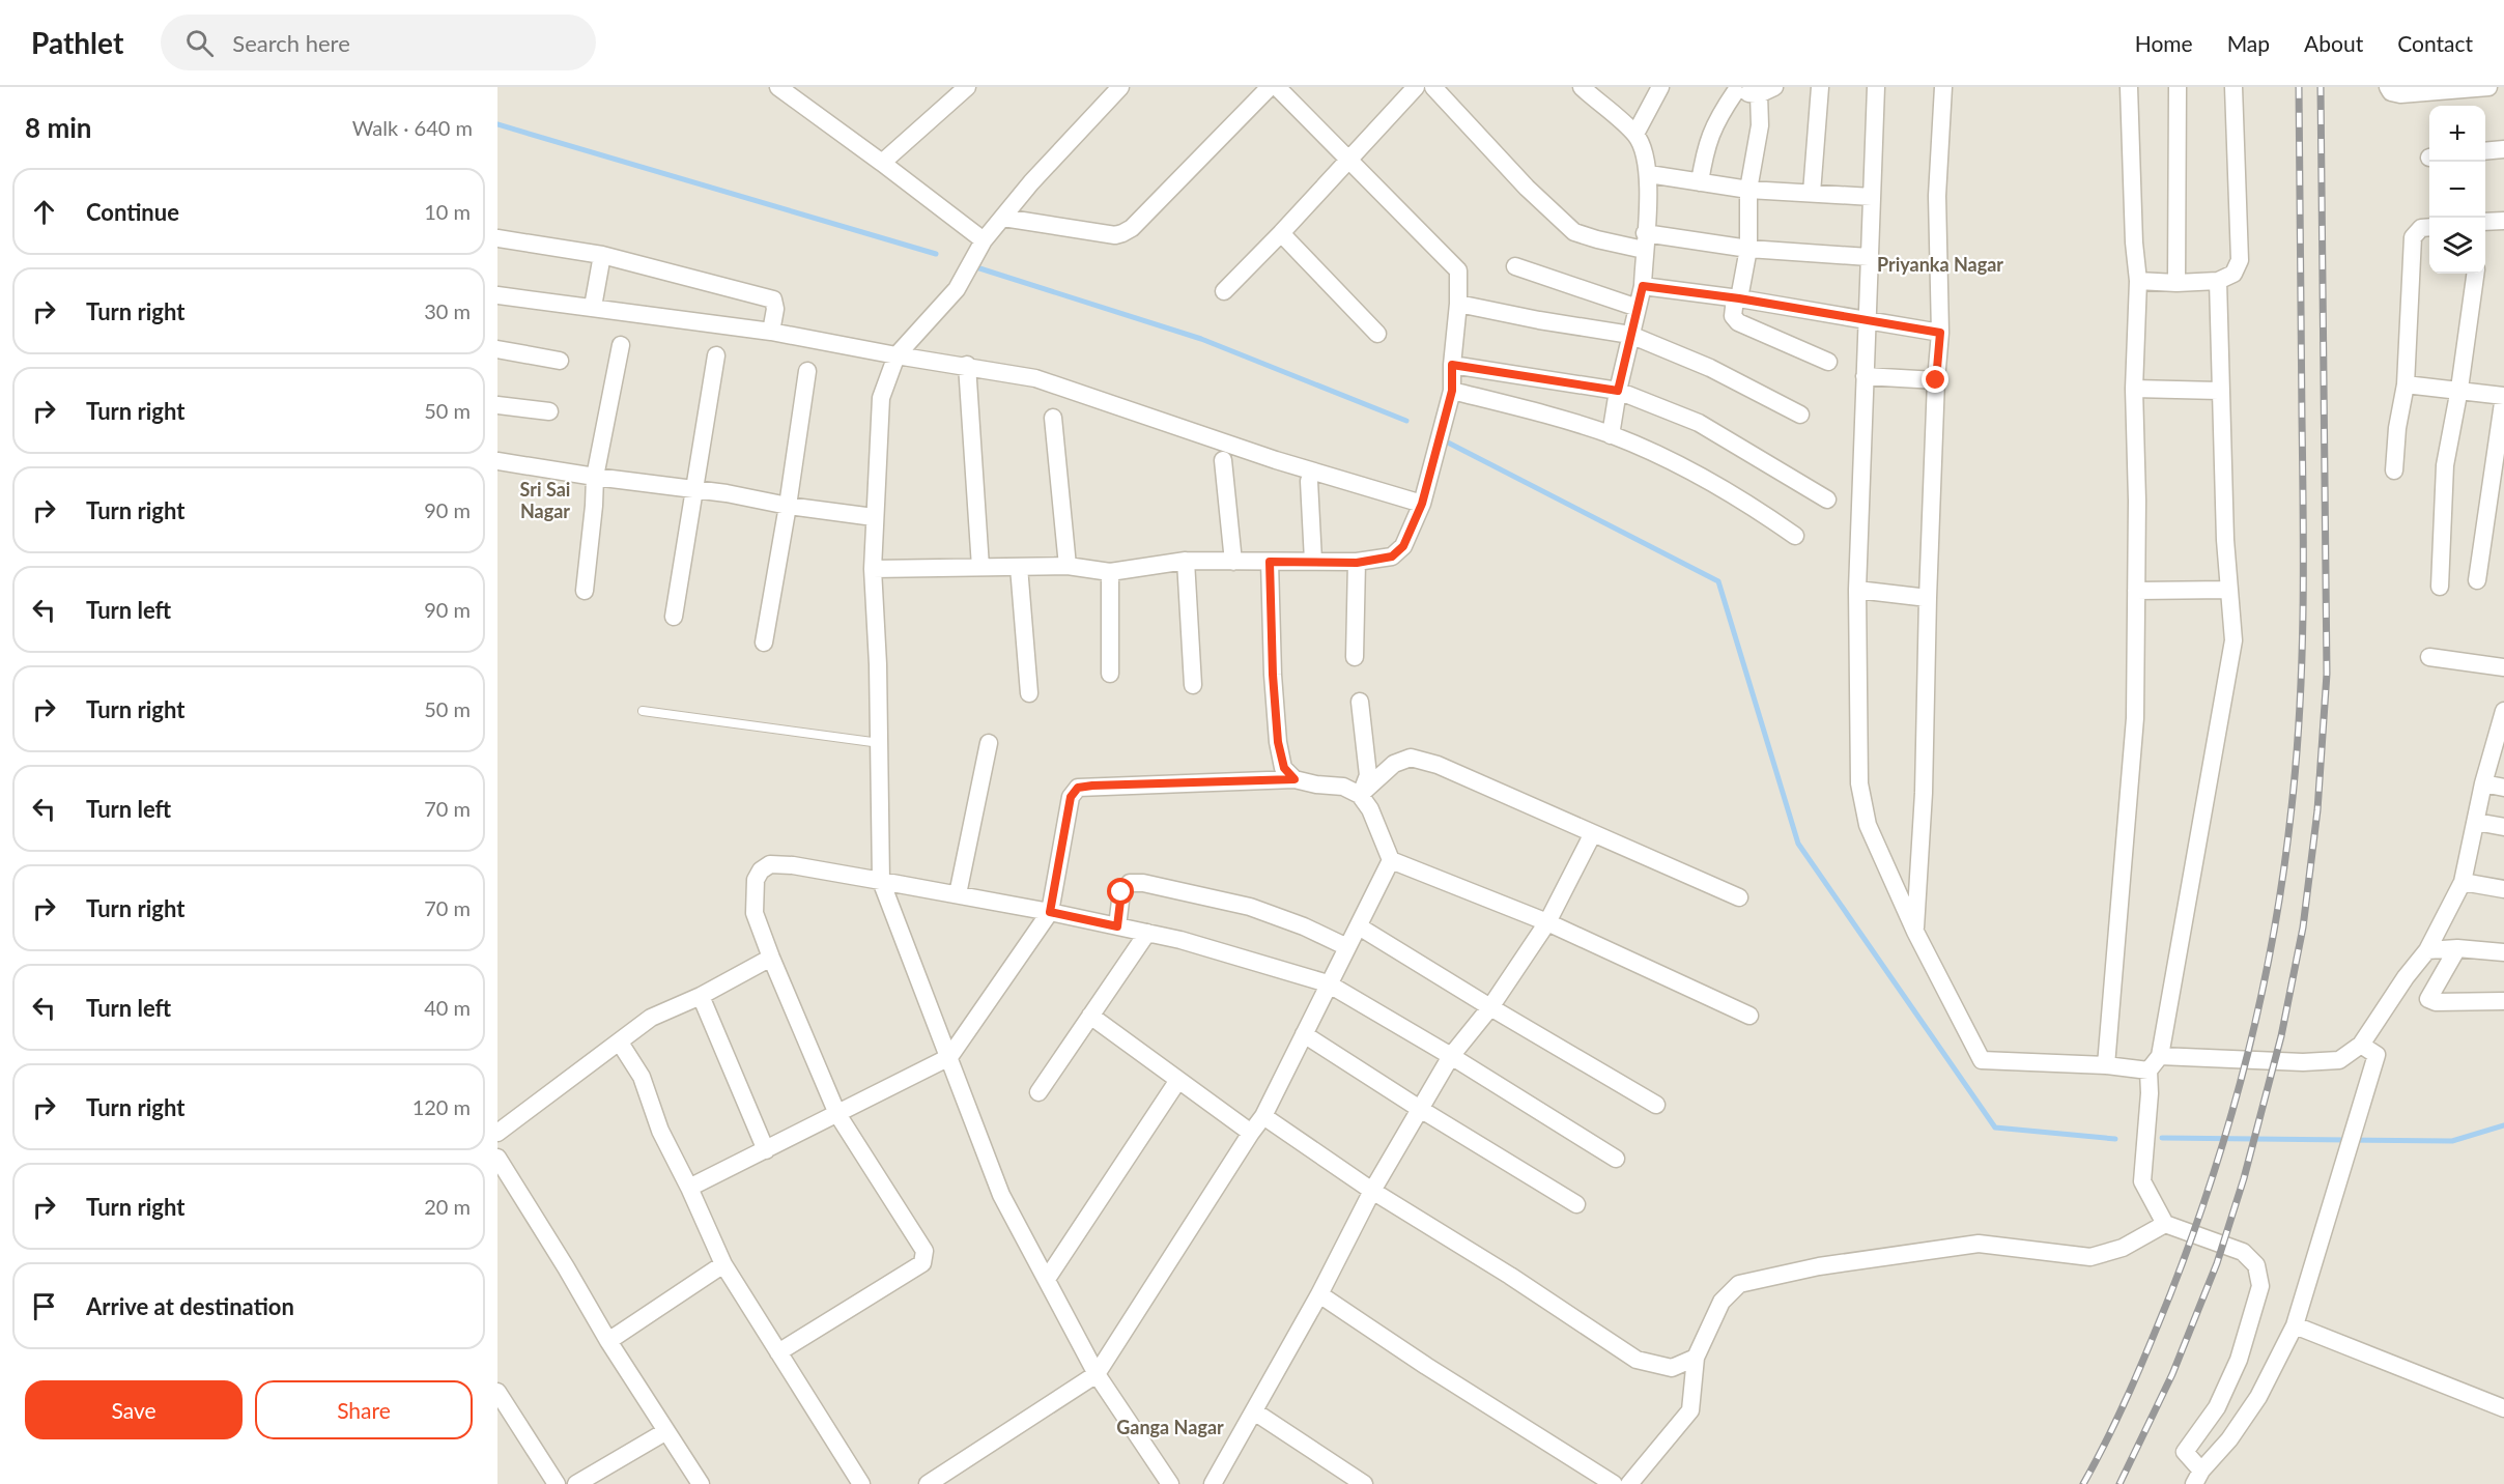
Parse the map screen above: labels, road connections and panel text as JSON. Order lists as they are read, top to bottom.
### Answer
{
  "districts": ["Priyanka Nagar", "Sri Sai Nagar", "Ganga Nagar"],
  "page": {
    "header": "Pathlet",
    "search": "Search here",
    "nav": [
      "Home",
      "Map",
      "About",
      "Contact"
    ],
    "heading": ["8 min", "Walk · 640 m"],
    "map_buttons": ["+", "−"],
    "list": [
      ["Continue", "10 m"],
      ["Turn right", "30 m"],
      ["Turn right", "50 m"],
      ["Turn right", "90 m"],
      ["Turn left", "90 m"],
      ["Turn right", "50 m"],
      ["Turn left", "70 m"],
      ["Turn right", "70 m"],
      ["Turn left", "40 m"],
      ["Turn right", "120 m"],
      ["Turn right", "20 m"],
      "Arrive at destination"
    ],
    "buttons": ["Save", "Share"]
  }
}
